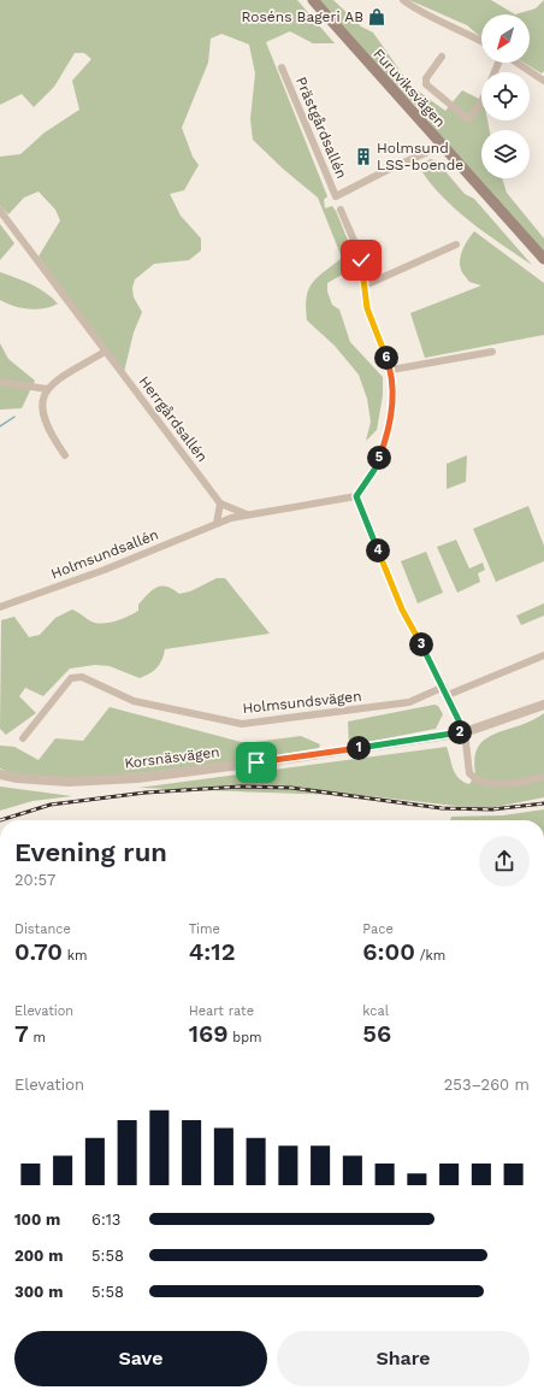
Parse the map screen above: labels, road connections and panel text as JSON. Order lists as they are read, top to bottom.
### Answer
{
  "streets": {
    "main road": ["Furuviksvägen"],
    "street": [
      "Prästgårdsallén",
      "Herrgårdsallén",
      "Holmsundsallén",
      "Holmsundsvägen",
      "Korsnäsvägen"
    ]
  },
  "crossings": [
    ["Furuviksvägen", "Prästgårdsallén"]
  ],
  "places": {
    "shop": ["Roséns Bageri AB"],
    "building": ["Holmsund LSS-boende"]
  },
  "north": "bottom left",
  "page": {
    "pins": [
      "6",
      "5",
      "4",
      "3",
      "2",
      "1"
    ],
    "heading": ["Evening run", "20:57"],
    "stats": [
      ["Distance", "0.70 km"],
      ["Time", "4:12"],
      ["Pace", "6:00 /km"],
      ["Elevation", "7 m"],
      ["Heart rate", "169 bpm"],
      ["kcal", "56"]
    ],
    "chart": ["Elevation", "253–260 m"],
    "list": [
      {
        "name": "100 m",
        "note": "6:13"
      },
      {
        "name": "200 m",
        "note": "5:58"
      },
      {
        "name": "300 m",
        "note": "5:58"
      }
    ],
    "buttons": ["Save", "Share"]
  }
}
